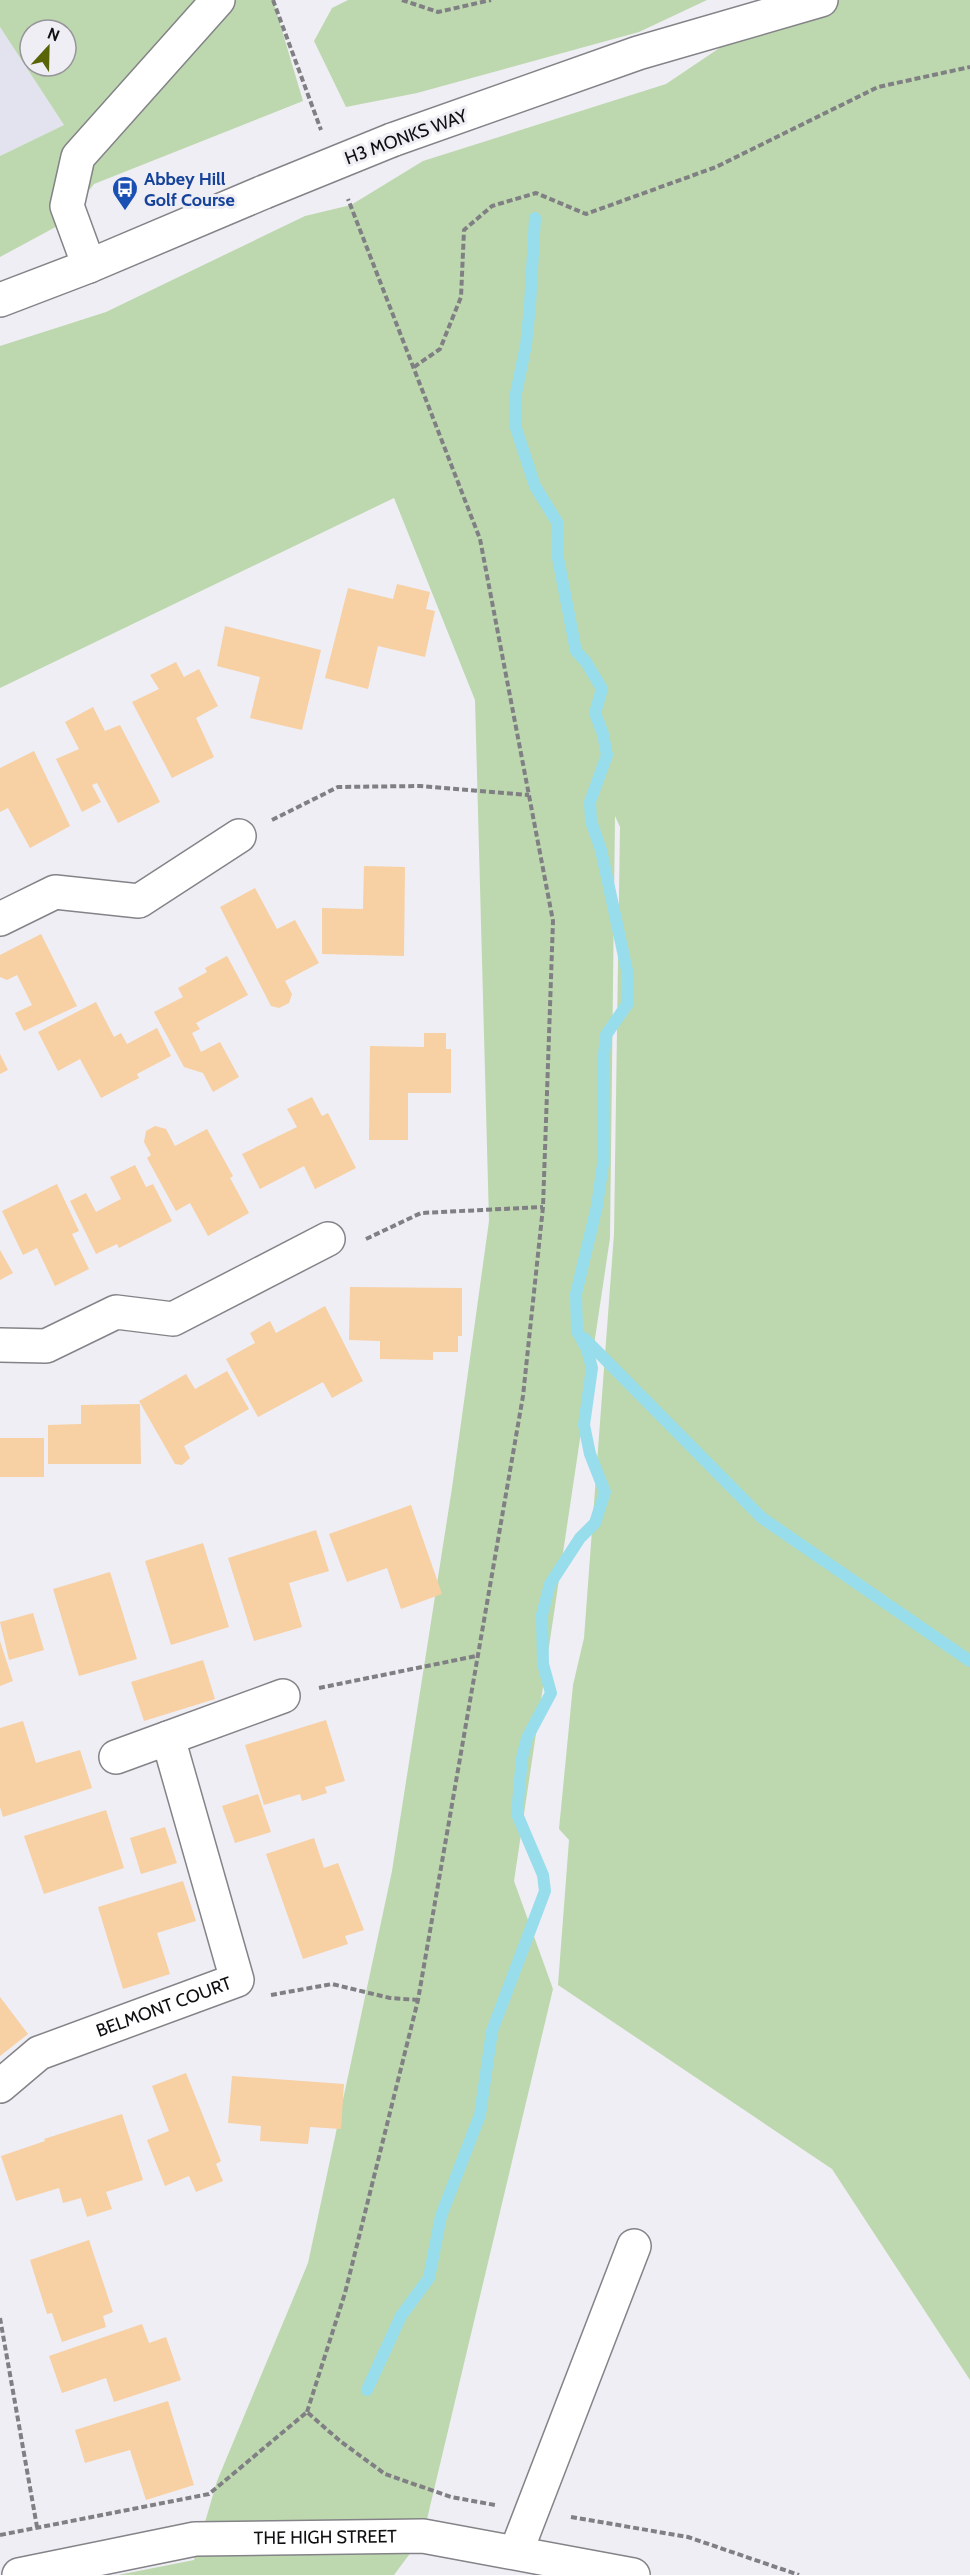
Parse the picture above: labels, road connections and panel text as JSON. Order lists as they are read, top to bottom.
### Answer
{
  "streets": {
    "street": ["H3 MONKS WAY", "BELMONT COURT", "THE HIGH STREET"]
  },
  "places": {
    "bus stop": ["Abbey Hill Golf Course"]
  },
  "north": "top"
}
